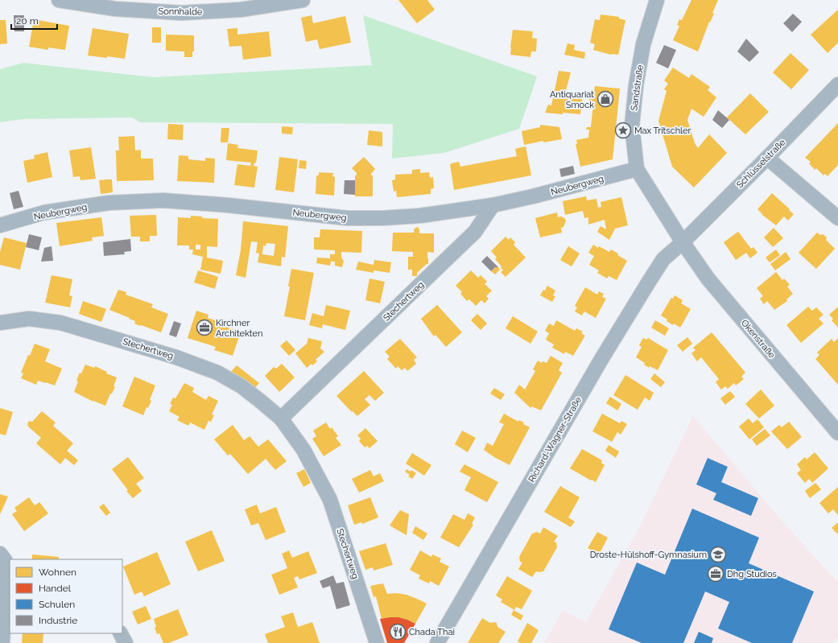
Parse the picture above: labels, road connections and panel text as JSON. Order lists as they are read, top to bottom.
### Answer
{
  "streets": {
    "street": [
      "Sonnhalde",
      "Sandstraße",
      "Schlüsselstraße",
      "Neubergweg",
      "Stechertweg",
      "Okenstraße",
      "Richard-Wagner-Straße"
    ]
  },
  "crossings": [
    ["Sandstraße", "Schlüsselstraße"],
    ["Sandstraße", "Neubergweg"],
    ["Sandstraße", "Okenstraße"],
    ["Sandstraße", "Richard-Wagner-Straße"],
    ["Schlüsselstraße", "Okenstraße"],
    ["Schlüsselstraße", "Richard-Wagner-Straße"],
    ["Neubergweg", "Stechertweg"],
    ["Okenstraße", "Richard-Wagner-Straße"]
  ],
  "places": {
    "shop": ["Antiquariat Smock"],
    "place": ["Max Tritschler"],
    "office": ["Kirchner Architekten", "Dhg Studios"],
    "school or university": ["Droste-Hülshoff-Gymnasium"],
    "restaurant": ["Chada Thai"]
  },
  "legend": [
    "Wohnen",
    "Handel",
    "Schulen",
    "Industrie"
  ],
  "scale_bar": "20 m"
}
